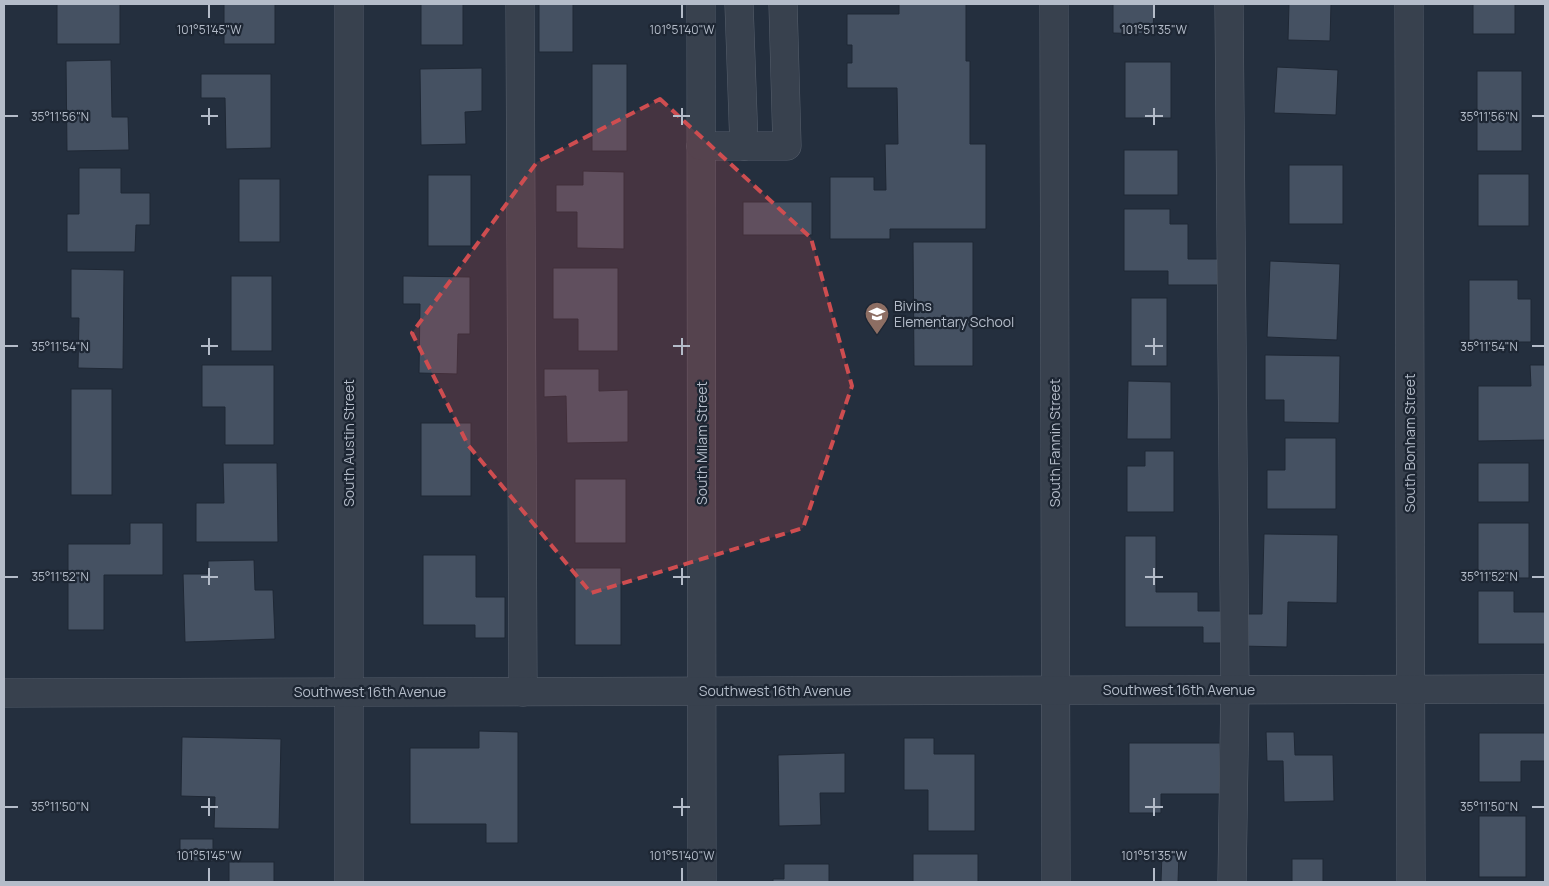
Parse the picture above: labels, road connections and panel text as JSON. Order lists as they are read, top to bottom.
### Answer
{
  "streets": {
    "street": [
      "South Austin Street",
      "South Milam Street",
      "South Fannin Street",
      "South Bonham Street",
      "Southwest 16th Avenue"
    ]
  },
  "crossings": [
    ["South Austin Street", "Southwest 16th Avenue"],
    ["South Milam Street", "Southwest 16th Avenue"],
    ["South Fannin Street", "Southwest 16th Avenue"],
    ["South Bonham Street", "Southwest 16th Avenue"]
  ],
  "places": {
    "school or university": ["Bivins Elementary School"]
  },
  "coordinates": [
    "101°51'45\"W",
    "101°51'40\"W",
    "101°51'35\"W",
    "35°11'56\"N",
    "35°11'54\"N",
    "35°11'52\"N",
    "35°11'50\"N"
  ]
}
